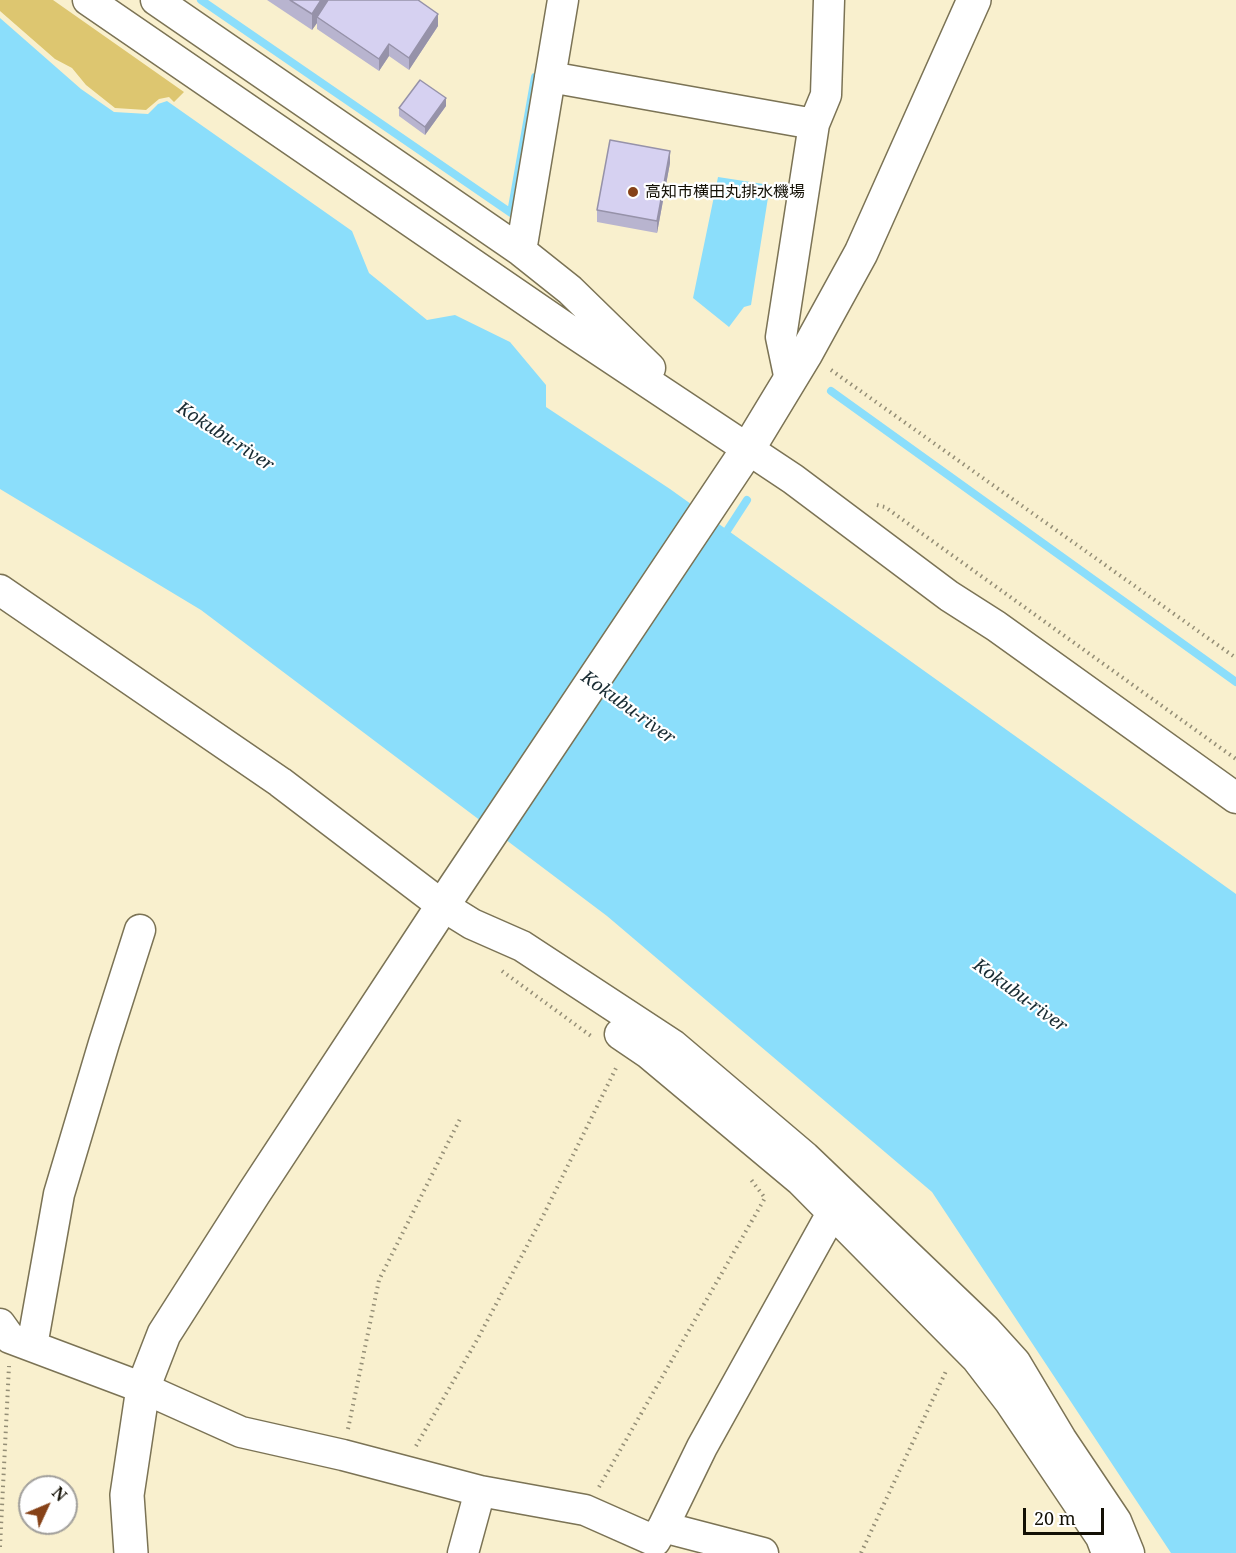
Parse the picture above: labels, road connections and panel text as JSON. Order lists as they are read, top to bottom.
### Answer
{
  "water": ["Kokubu-river"],
  "places": ["高知市横田丸排水機場"],
  "scale_bar": "20 m",
  "north": "top right"
}
